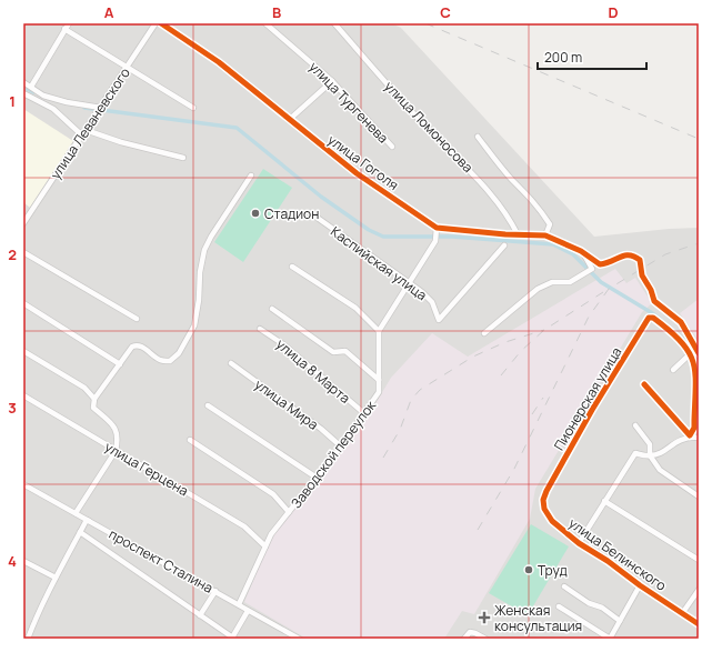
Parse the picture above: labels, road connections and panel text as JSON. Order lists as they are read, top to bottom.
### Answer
{
  "streets": {
    "street": [
      "улица Тургенева",
      "улица Леваневского",
      "улица Ломоносова",
      "улица Гоголя",
      "Каспийская улица",
      "улица 8 Марта",
      "Пионерская улица",
      "улица Мира",
      "Заводской переулок",
      "улица Герцена",
      "улица Белинского",
      "проспект Сталина"
    ]
  },
  "crossings": [
    ["улица Ломоносова", "улица Гоголя"],
    ["улица 8 Марта", "Заводской переулок"],
    ["Пионерская улица", "улица Белинского"],
    ["улица Мира", "Заводской переулок"],
    ["Заводской переулок", "улица Герцена"],
    ["Заводской переулок", "проспект Сталина"]
  ],
  "places": {
    "other": ["Стадион", "Труд"],
    "health": ["Женская консультация"]
  },
  "scale_bar": "200 m",
  "grid": {
    "columns": [
      "A",
      "B",
      "C",
      "D"
    ],
    "rows": [
      "1",
      "2",
      "3",
      "4"
    ]
  }
}
